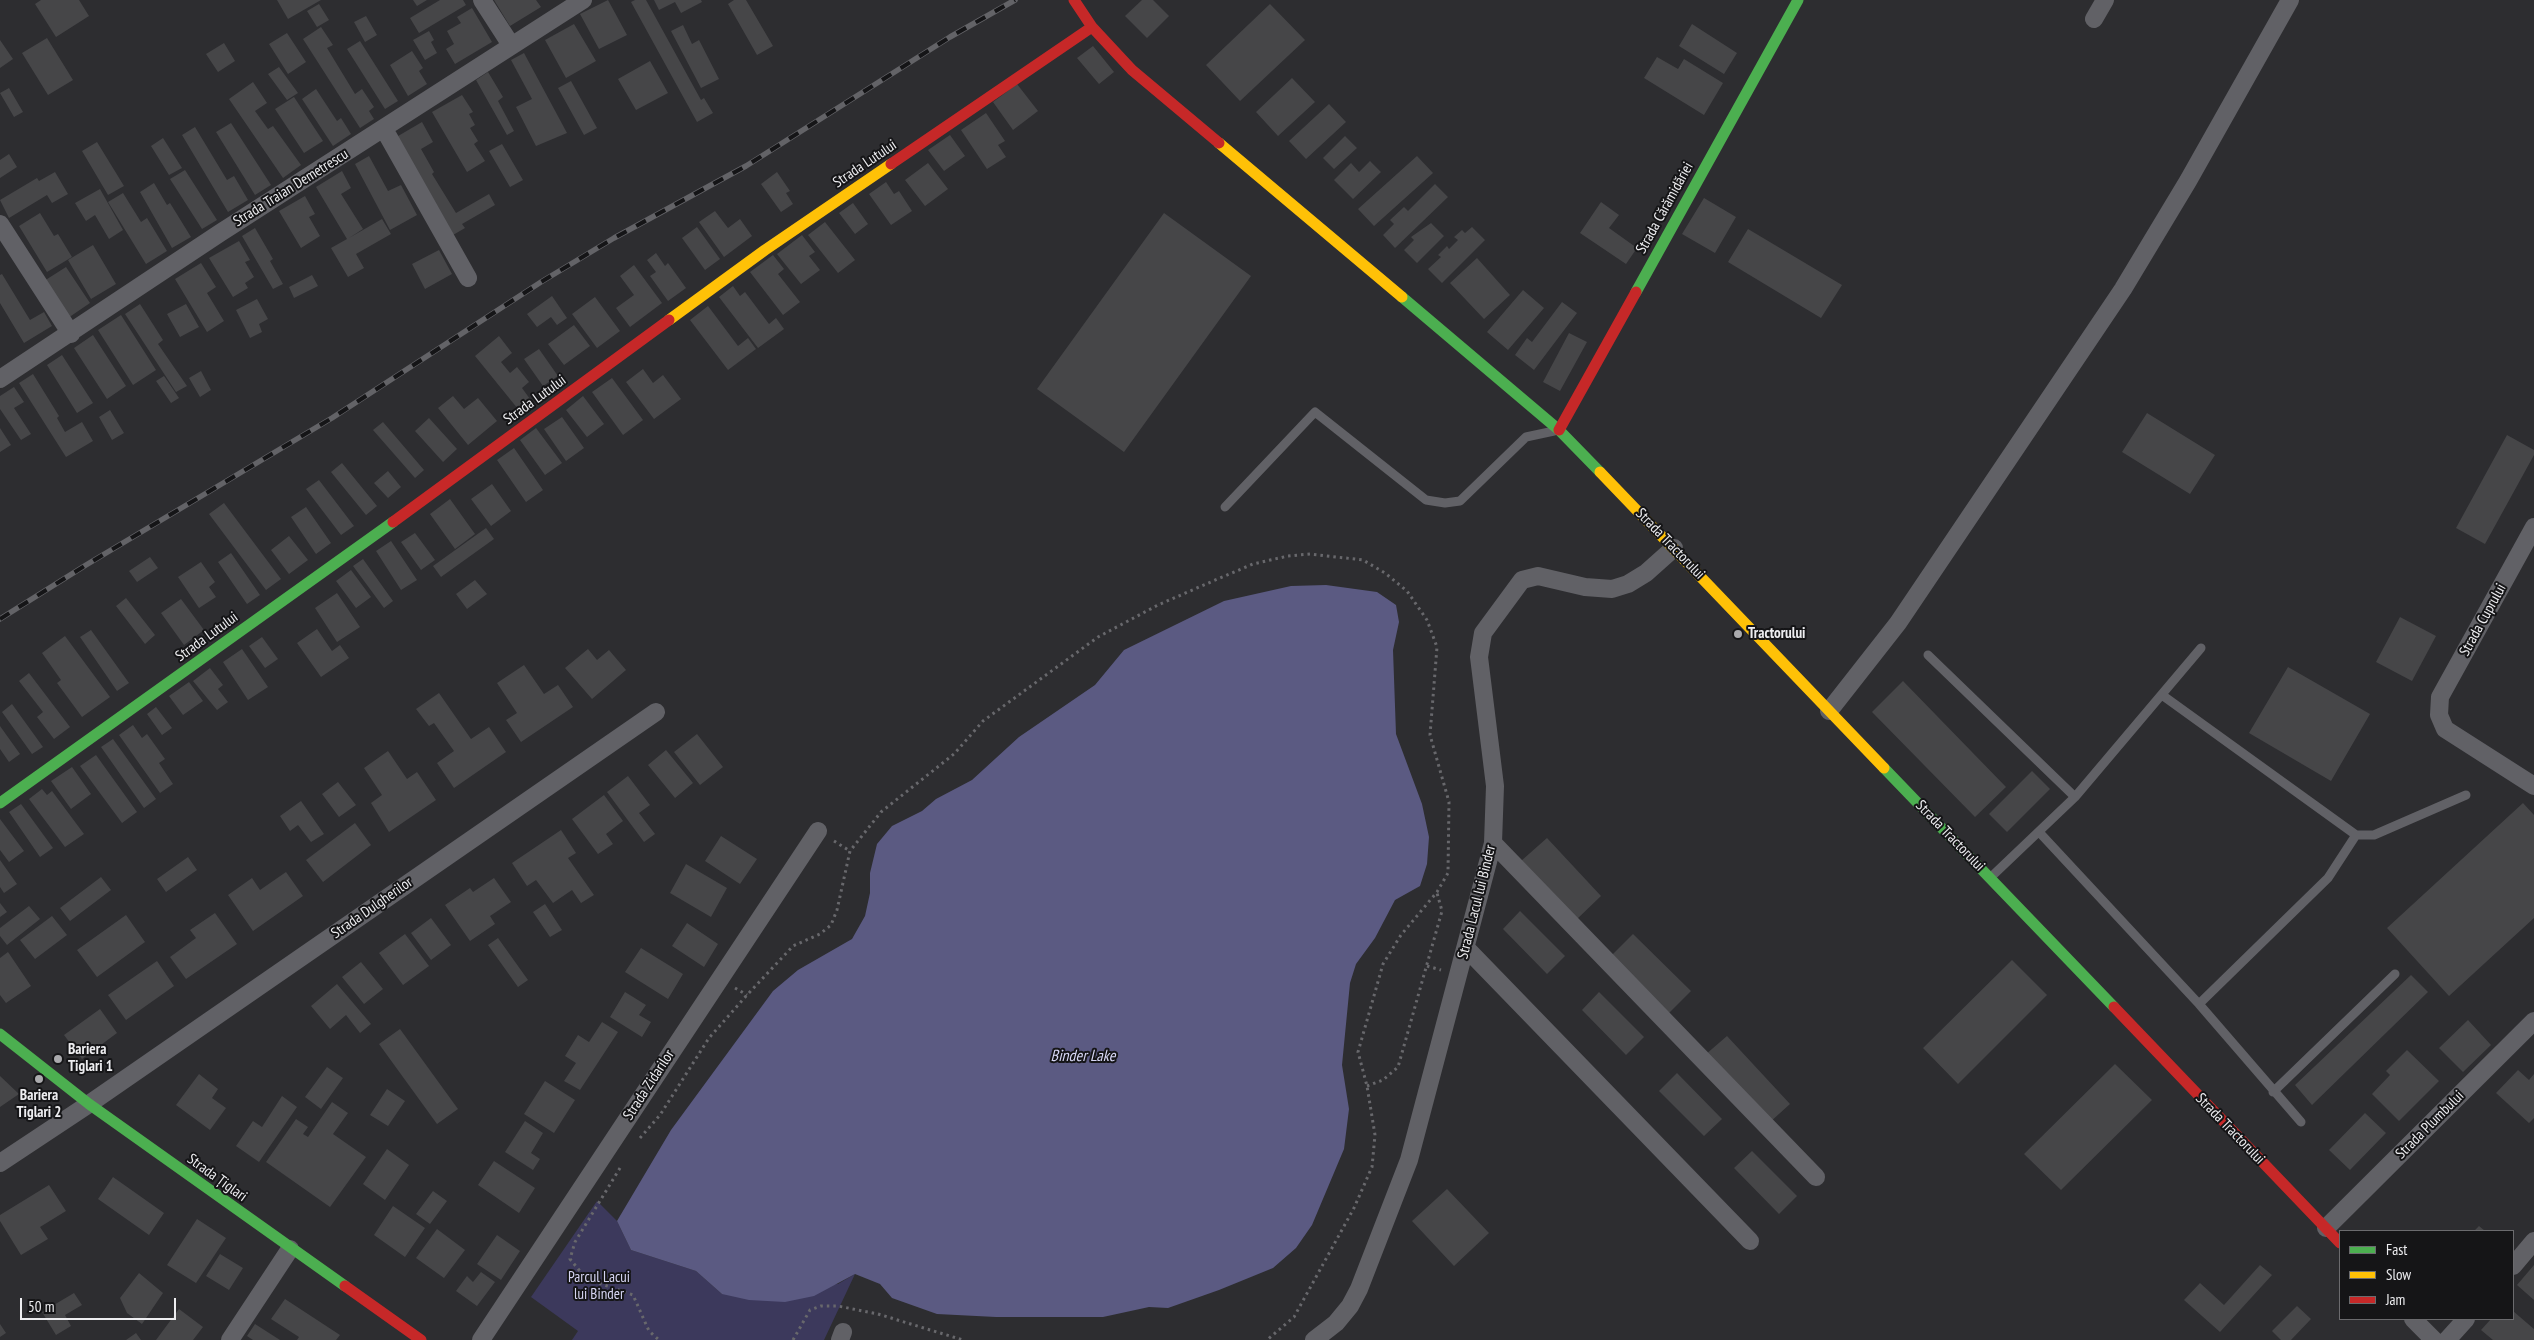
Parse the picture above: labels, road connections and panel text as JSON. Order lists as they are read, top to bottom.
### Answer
{
  "streets": {
    "street": [
      "Strada Lutului",
      "Strada Traian Demetrescu",
      "Strada Cărămidăriei",
      "Strada Tractorului",
      "Strada Cuprului",
      "Strada Lacul lui Binder",
      "Strada Dulgherilor",
      "Strada Zidarilor",
      "Strada Plumbului",
      "Strada Țiglari"
    ]
  },
  "crossings": [
    ["Strada Lutului", "Strada Tractorului"],
    ["Strada Cărămidăriei", "Strada Tractorului"],
    ["Strada Tractorului", "Strada Lacul lui Binder"],
    ["Strada Tractorului", "Strada Plumbului"],
    ["Strada Dulgherilor", "Strada Țiglari"]
  ],
  "water": ["Binder Lake"],
  "parks": ["Parcul Lacui lui Binder"],
  "places": ["Tractorului", "Bariera Tiglari 1", "Bariera Tiglari 2"],
  "legend": ["Fast", "Slow", "Jam"],
  "scale_bar": "50 m"
}
